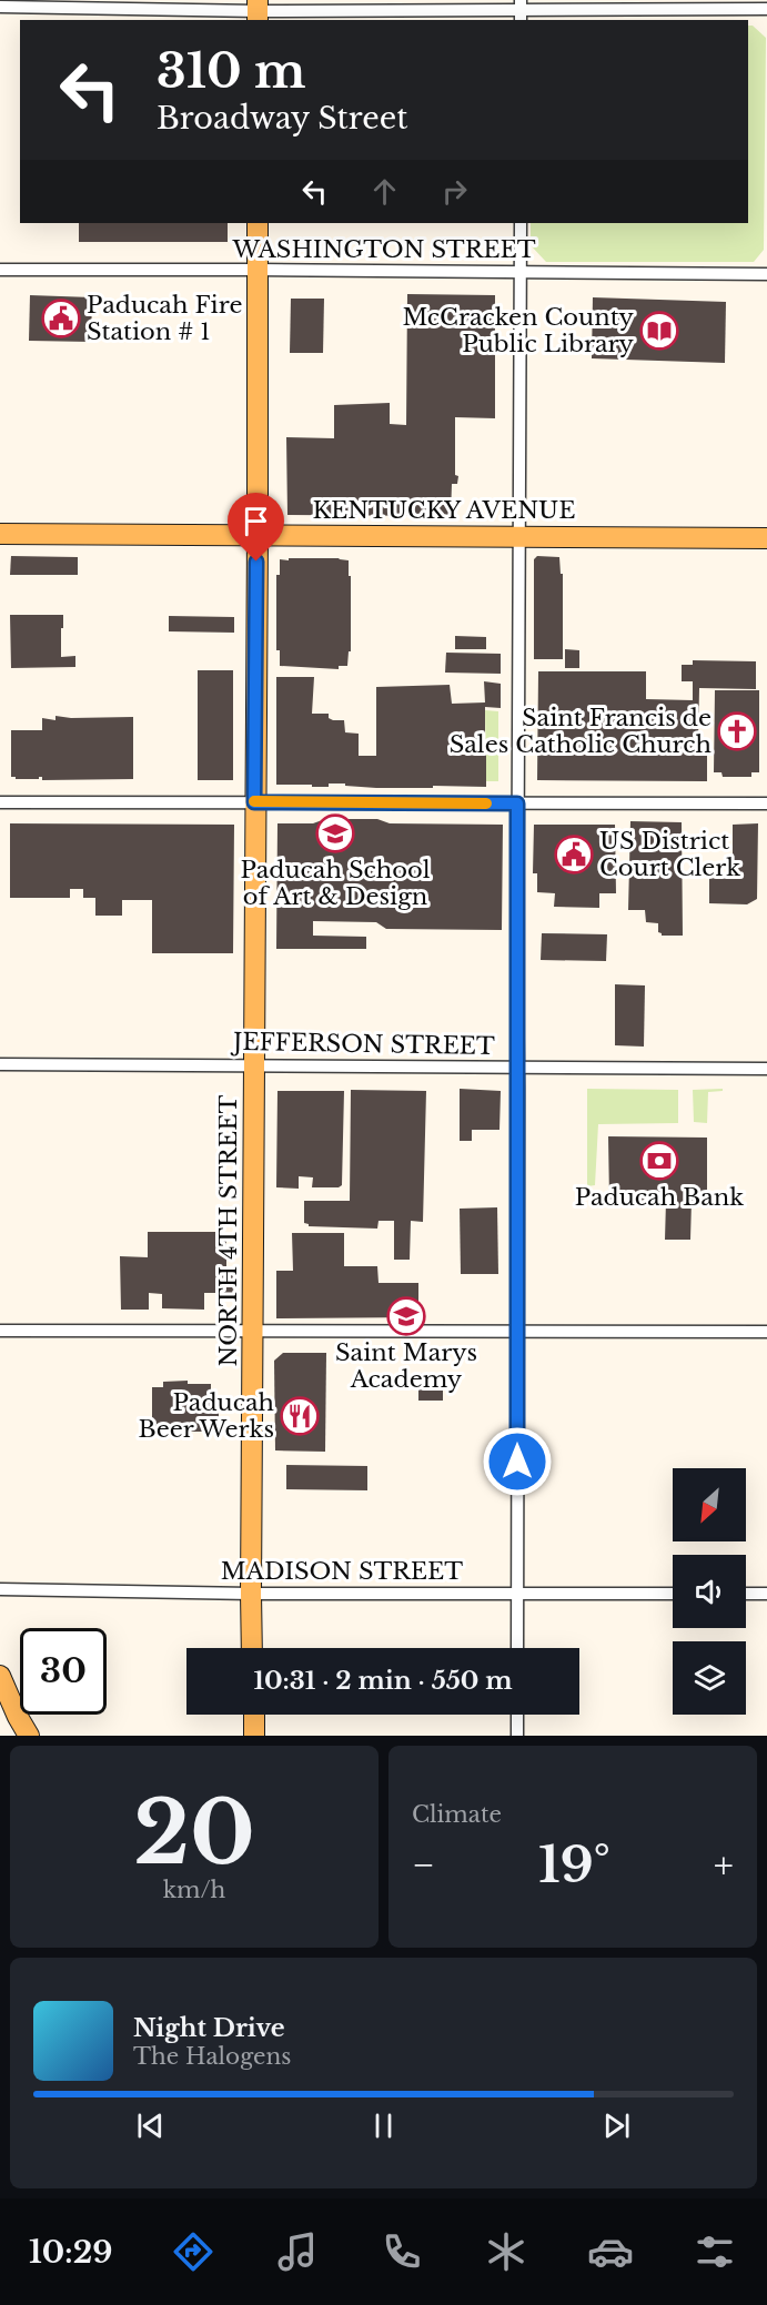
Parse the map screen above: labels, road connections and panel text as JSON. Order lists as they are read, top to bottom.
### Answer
{
  "streets": {
    "main road": ["KENTUCKY AVENUE", "NORTH 4TH STREET"],
    "street": ["WASHINGTON STREET", "JEFFERSON STREET", "MADISON STREET"]
  },
  "crossings": [
    ["WASHINGTON STREET", "NORTH 4TH STREET"],
    ["KENTUCKY AVENUE", "NORTH 4TH STREET"],
    ["JEFFERSON STREET", "NORTH 4TH STREET"],
    ["NORTH 4TH STREET", "MADISON STREET"]
  ],
  "places": {
    "public building": ["Paducah Fire Station # 1", "US District Court Clerk"],
    "library": ["McCracken County Public Library"],
    "church": ["Saint Francis de Sales Catholic Church"],
    "school or university": ["Paducah School of Art & Design", "Saint Marys Academy"],
    "bank": ["Paducah Bank"],
    "restaurant": ["Paducah Beer Werks"]
  },
  "north": "bottom left",
  "page": {
    "turn": ["310 m", "Broadway Street"],
    "limit": "30",
    "trip": "10:31 · 2 min · 550 m",
    "tile": [
      ["20", "km/h"],
      "Climate"
    ],
    "heat": ["−", "19°", "+"],
    "song": ["Night Drive", "The Halogens"],
    "tabs": "10:29"
  }
}
